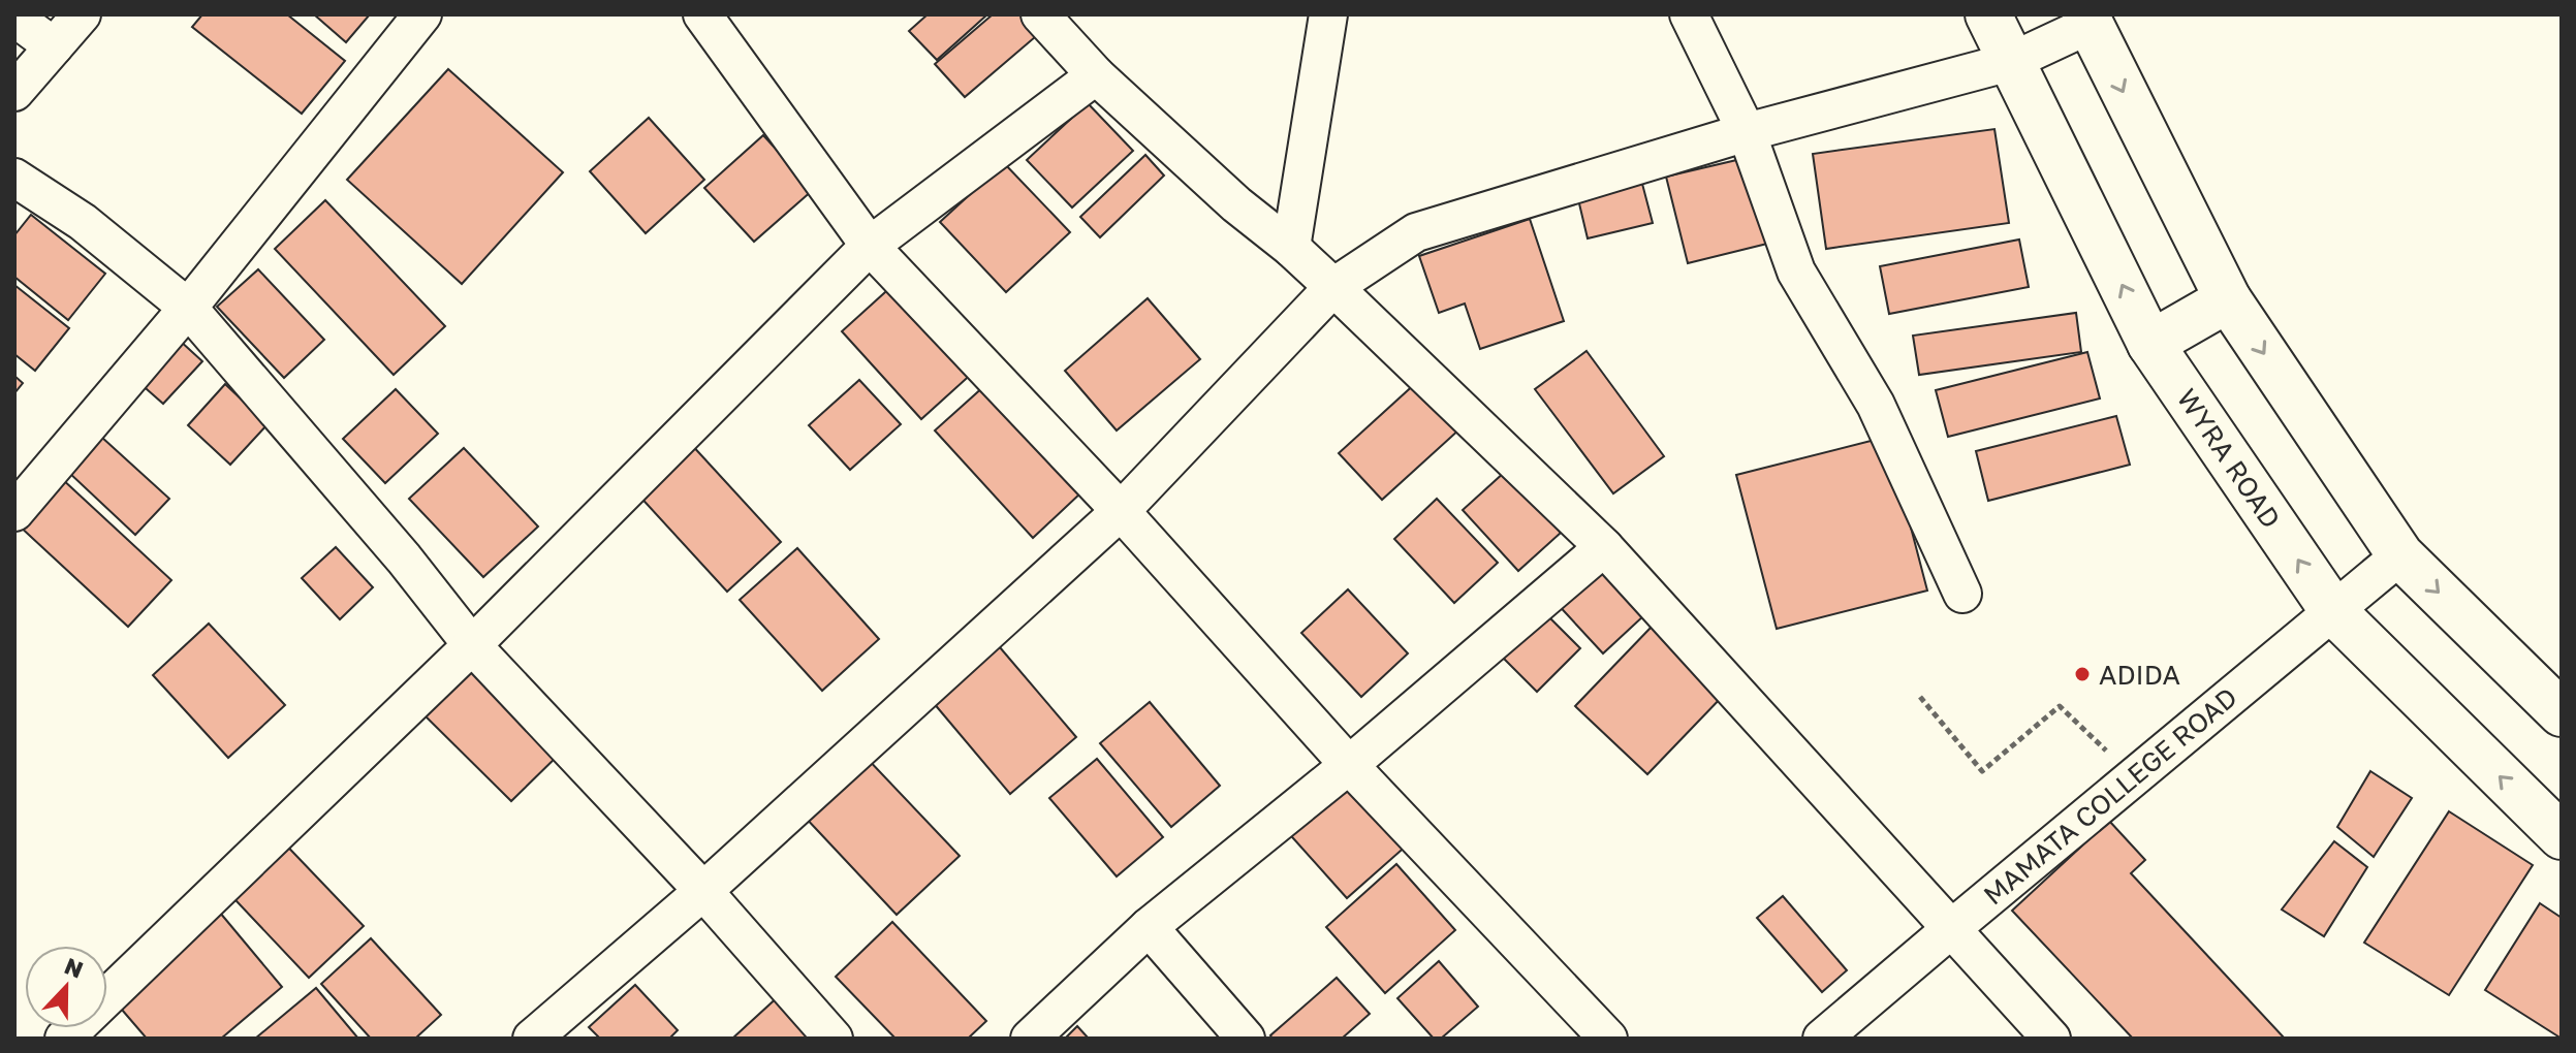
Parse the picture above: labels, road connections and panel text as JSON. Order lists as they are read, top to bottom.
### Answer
{
  "streets": {
    "main road": ["WYRA ROAD"],
    "street": ["MAMATA COLLEGE ROAD"]
  },
  "crossings": [
    ["WYRA ROAD", "MAMATA COLLEGE ROAD"]
  ],
  "places": ["ADIDA"],
  "north": "top"
}
